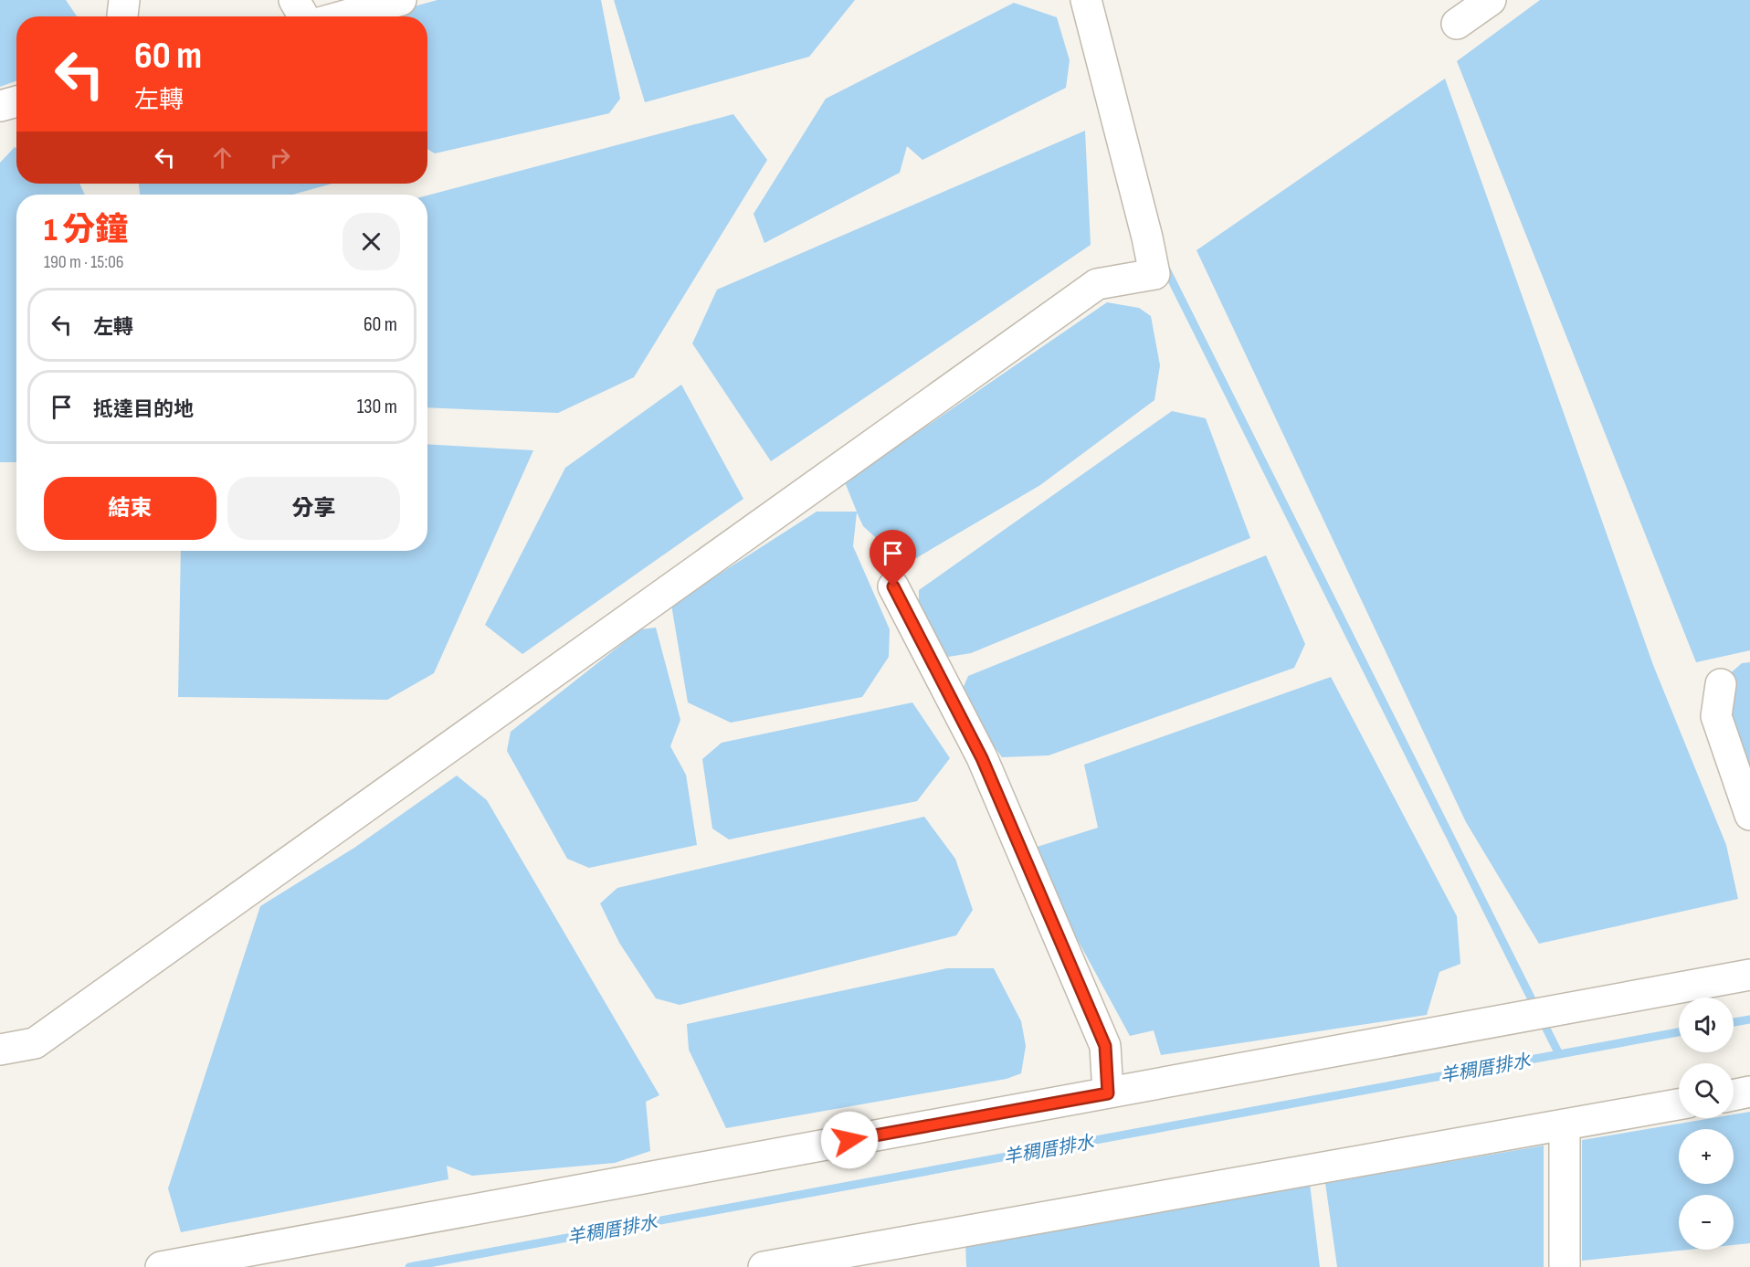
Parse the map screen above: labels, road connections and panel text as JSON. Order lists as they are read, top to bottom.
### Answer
{
  "water": ["羊稠厝排水"],
  "page": {
    "turn": ["60 m", "左轉"],
    "heading": ["1 分鐘", "190 m · 15:06"],
    "list": [
      {
        "name": "左轉",
        "value": "60 m"
      },
      {
        "name": "抵達目的地",
        "value": "130 m"
      }
    ],
    "buttons": ["結束", "分享"],
    "map_buttons": ["+", "−"]
  }
}
